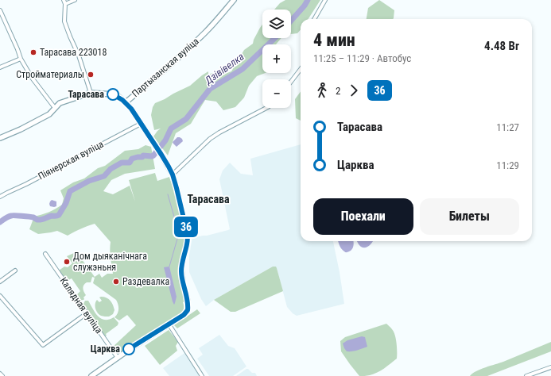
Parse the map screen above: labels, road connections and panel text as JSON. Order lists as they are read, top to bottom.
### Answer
{
  "streets": {
    "street": ["Партызанская вуліца", "Піянерская вуліца", "Калядная вуліца"]
  },
  "districts": ["Тарасава"],
  "water": ["Дзівівелка"],
  "places": [
    "Тарасава 223018",
    "Стройматериалы",
    "Тарасава",
    "Дом дыяканічнага служэньня",
    "Раздевалка",
    "Царква"
  ],
  "lines": ["bus line 36"],
  "page": {
    "on_map": "36",
    "map_buttons": ["+", "−"],
    "heading": ["4 мин", "11:25 – 11:29 · Автобус", "4.48 Br"],
    "legs": ["2", "36"],
    "list": [
      {
        "name": "Тарасава",
        "value": "11:27"
      },
      {
        "name": "Царква",
        "value": "11:29"
      }
    ],
    "buttons": ["Поехали", "Билеты"]
  }
}
